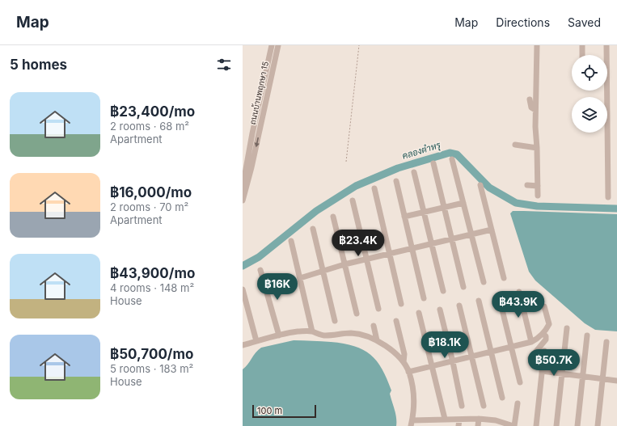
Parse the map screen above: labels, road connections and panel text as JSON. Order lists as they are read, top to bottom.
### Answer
{
  "streets": {
    "street": ["ถนนบ้านพฤกษา 15"]
  },
  "water": ["คลองตำหรุ"],
  "scale_bar": "100 m",
  "page": {
    "header": "Map",
    "nav": ["Map", "Directions", "Saved"],
    "heading": "5 homes",
    "list": [
      {
        "name": "฿23,400/mo",
        "note": "2 rooms · 68 m² · Apartment"
      },
      {
        "name": "฿16,000/mo",
        "note": "2 rooms · 70 m² · Apartment"
      },
      {
        "name": "฿43,900/mo",
        "note": "4 rooms · 148 m² · House"
      },
      {
        "name": "฿50,700/mo",
        "note": "5 rooms · 183 m² · House"
      }
    ],
    "price": [
      "฿23.4K",
      "฿16K",
      "฿43.9K",
      "฿18.1K",
      "฿50.7K"
    ],
    "scale": "100 m"
  }
}
